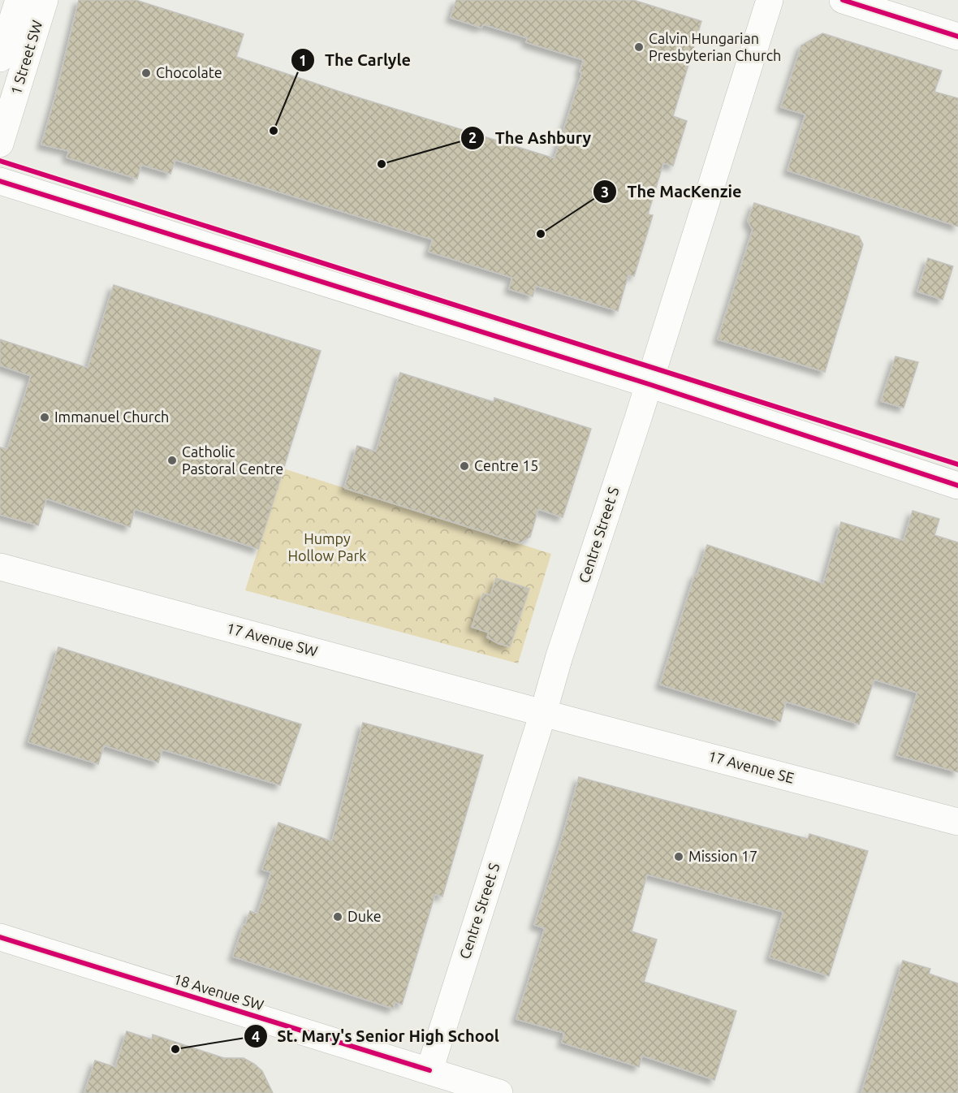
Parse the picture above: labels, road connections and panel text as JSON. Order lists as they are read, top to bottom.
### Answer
{
  "streets": {
    "street": [
      "1 Street SW",
      "Centre Street S",
      "17 Avenue SW",
      "17 Avenue SE",
      "18 Avenue SW"
    ]
  },
  "crossings": [
    ["Centre Street S", "17 Avenue SW"],
    ["Centre Street S", "17 Avenue SE"],
    ["Centre Street S", "18 Avenue SW"],
    ["17 Avenue SW", "17 Avenue SE"]
  ],
  "parks": ["Humpy Hollow Park"],
  "places": [
    "Calvin Hungarian Presbyterian Church",
    "Chocolate",
    "The Carlyle",
    "The Ashbury",
    "The MacKenzie",
    "Immanuel Church",
    "Catholic Pastoral Centre",
    "Centre 15",
    "Mission 17",
    "Duke",
    "St. Mary's Senior High School"
  ]
}
